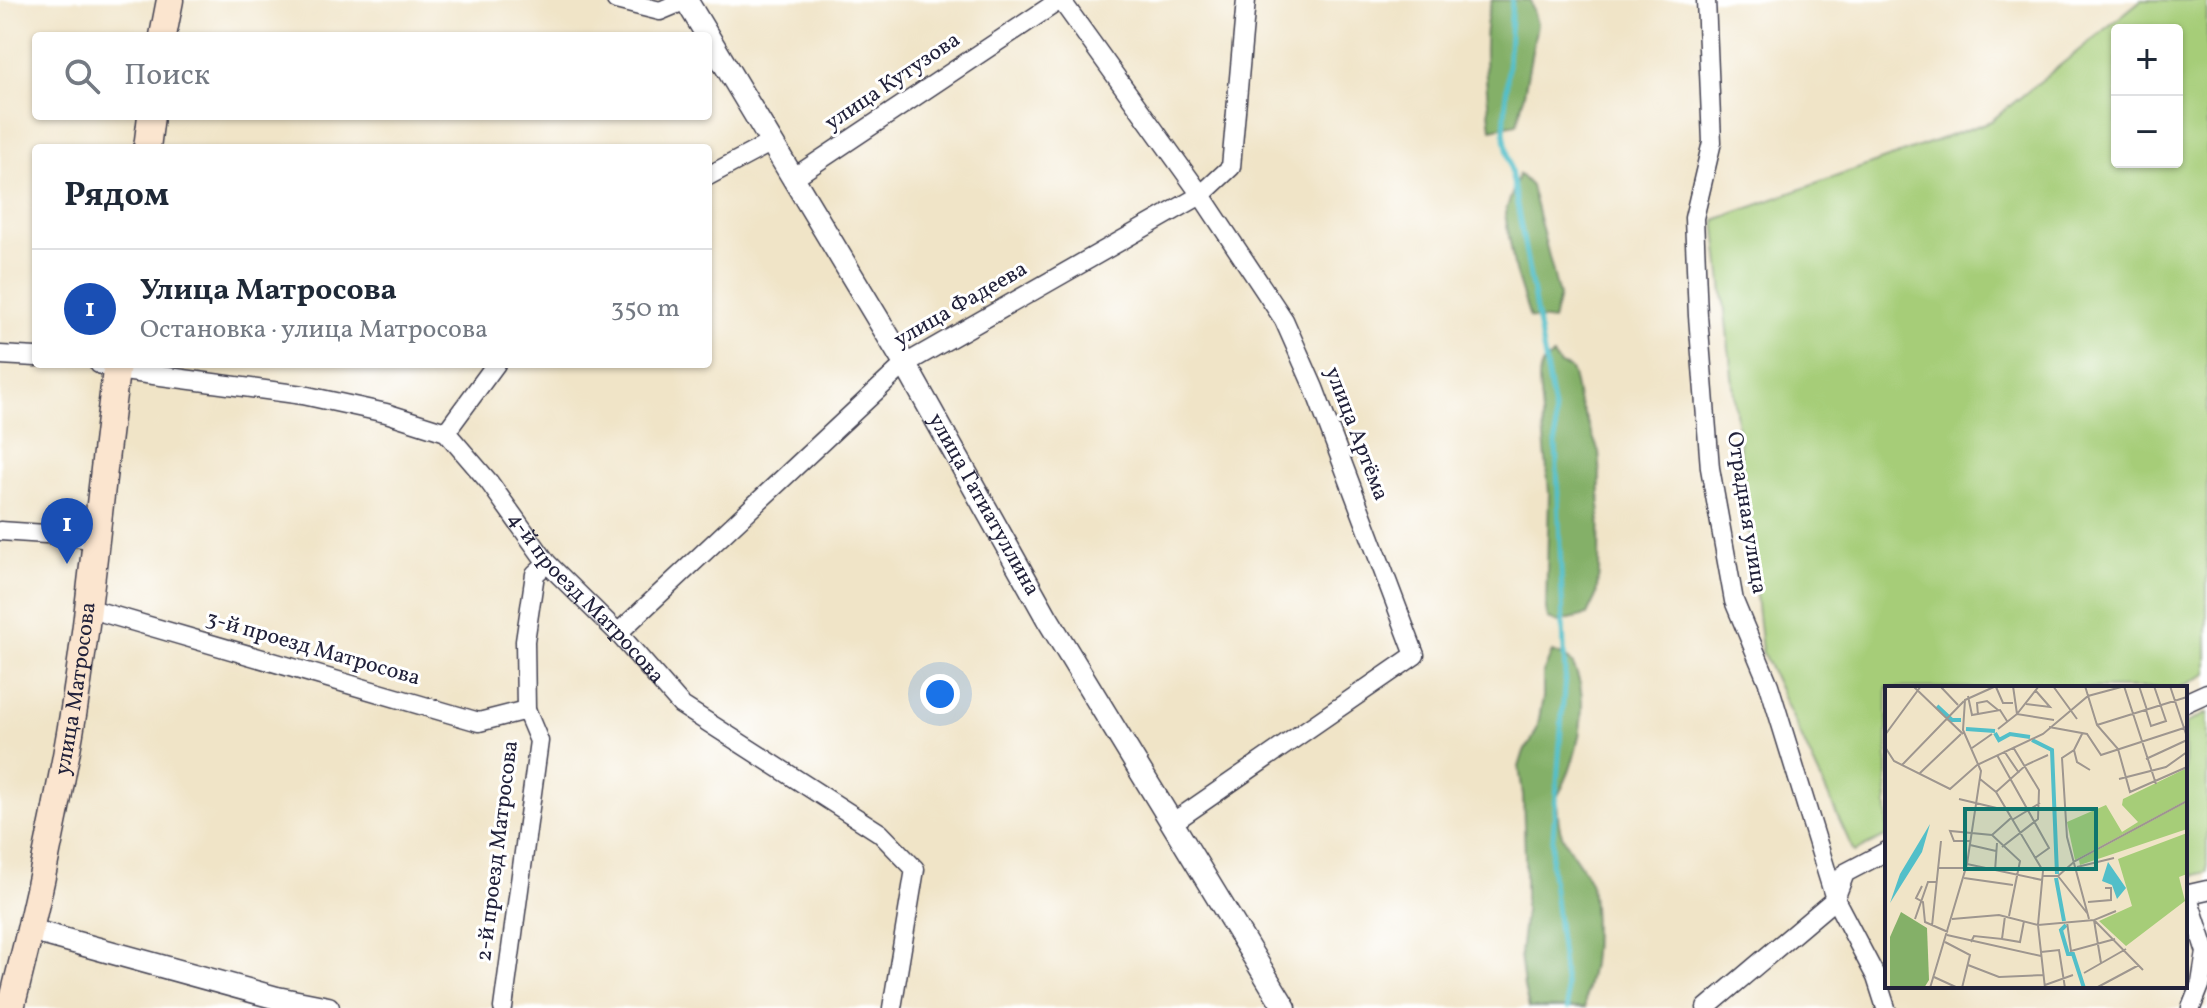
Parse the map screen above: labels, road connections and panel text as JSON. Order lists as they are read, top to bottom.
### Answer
{
  "streets": {
    "main road": ["улица Матросова"],
    "street": [
      "улица Кутузова",
      "улица Фадеева",
      "улица Артёма",
      "улица Гатиатуллина",
      "Отрадная улица",
      "4-й проезд Матросова",
      "3-й проезд Матросова",
      "2-й проезд Матросова"
    ]
  },
  "crossings": [
    ["улица Кутузова", "улица Артёма"],
    ["улица Кутузова", "улица Гатиатуллина"],
    ["улица Фадеева", "улица Артёма"],
    ["улица Фадеева", "улица Гатиатуллина"],
    ["улица Фадеева", "4-й проезд Матросова"],
    ["улица Артёма", "улица Гатиатуллина"],
    ["4-й проезд Матросова", "2-й проезд Матросова"],
    ["3-й проезд Матросова", "улица Матросова"],
    ["3-й проезд Матросова", "2-й проезд Матросова"]
  ],
  "page": {
    "map_buttons": ["+", "−"],
    "search": "Поиск",
    "heading": "Рядом",
    "list": [
      {
        "mark": "1",
        "name": "Улица Матросова",
        "note": "Остановка · улица Матросова",
        "value": "350 m"
      }
    ],
    "pins": "1"
  }
}
